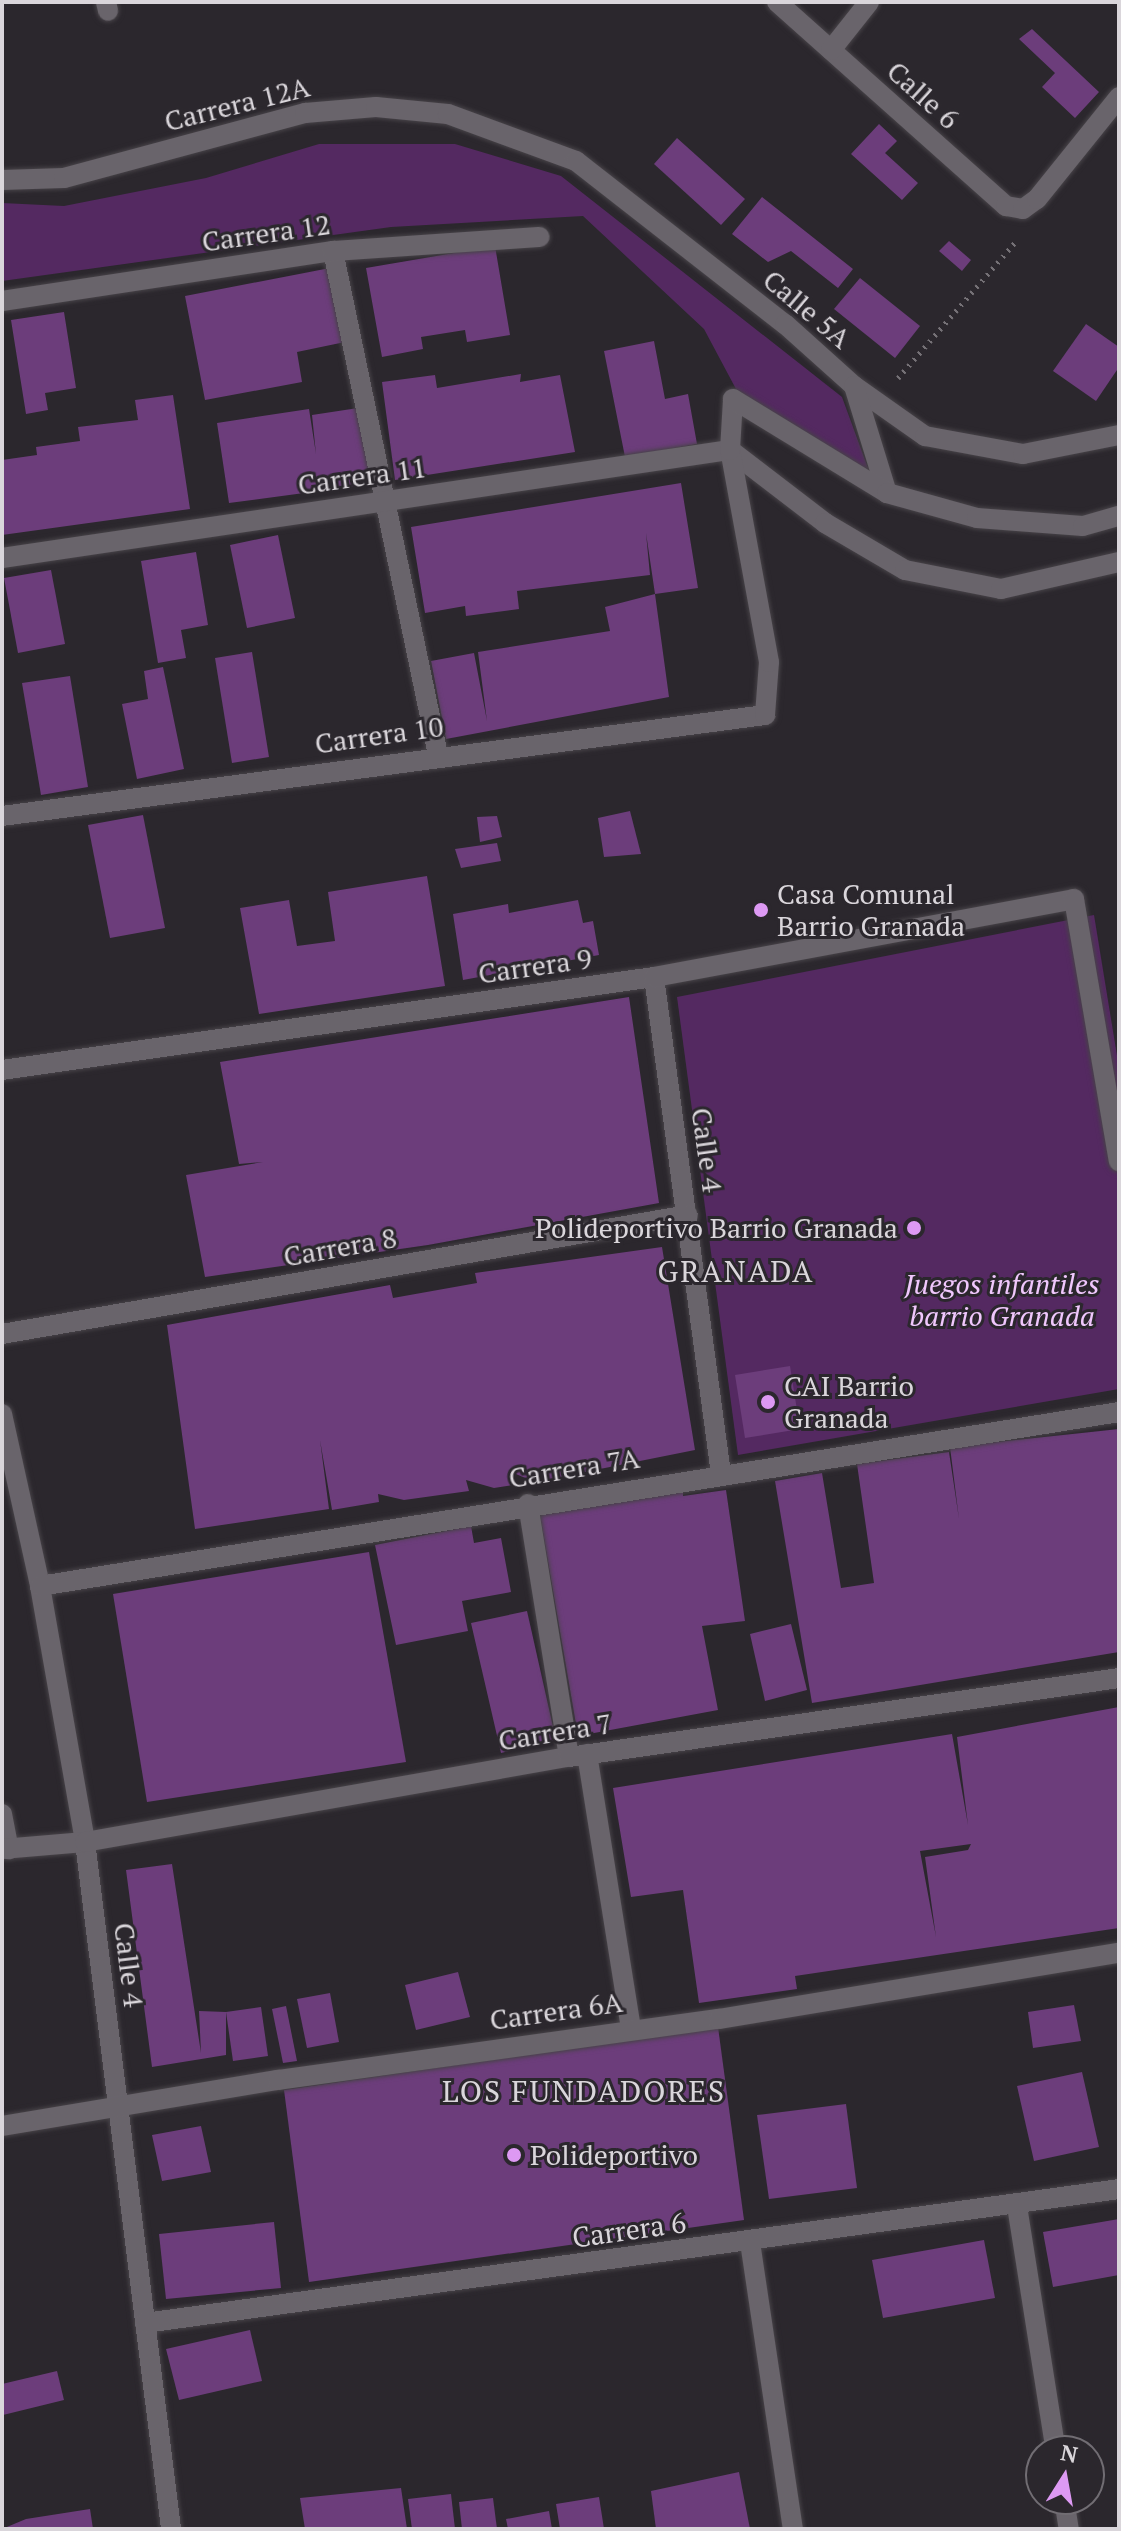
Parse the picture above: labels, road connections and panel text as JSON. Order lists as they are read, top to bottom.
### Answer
{
  "streets": {
    "street": [
      "Calle 6",
      "Carrera 12A",
      "Carrera 12",
      "Calle 5A",
      "Carrera 11",
      "Carrera 10",
      "Carrera 9",
      "Calle 4",
      "Carrera 8",
      "Carrera 7A",
      "Carrera 7",
      "Carrera 6A",
      "Carrera 6"
    ]
  },
  "crossings": [
    ["Carrera 12A", "Calle 5A"],
    ["Carrera 11", "Carrera 10"],
    ["Carrera 9", "Calle 4"],
    ["Calle 4", "Carrera 8"],
    ["Calle 4", "Carrera 7A"],
    ["Calle 4", "Carrera 7"],
    ["Calle 4", "Carrera 6A"],
    ["Calle 4", "Carrera 6"]
  ],
  "districts": ["GRANADA", "LOS FUNDADORES"],
  "parks": ["Juegos infantiles barrio Granada"],
  "places": [
    "Casa Comunal Barrio Granada",
    "Polideportivo Barrio Granada",
    "CAI Barrio Granada",
    "Polideportivo"
  ],
  "north": "top"
}
